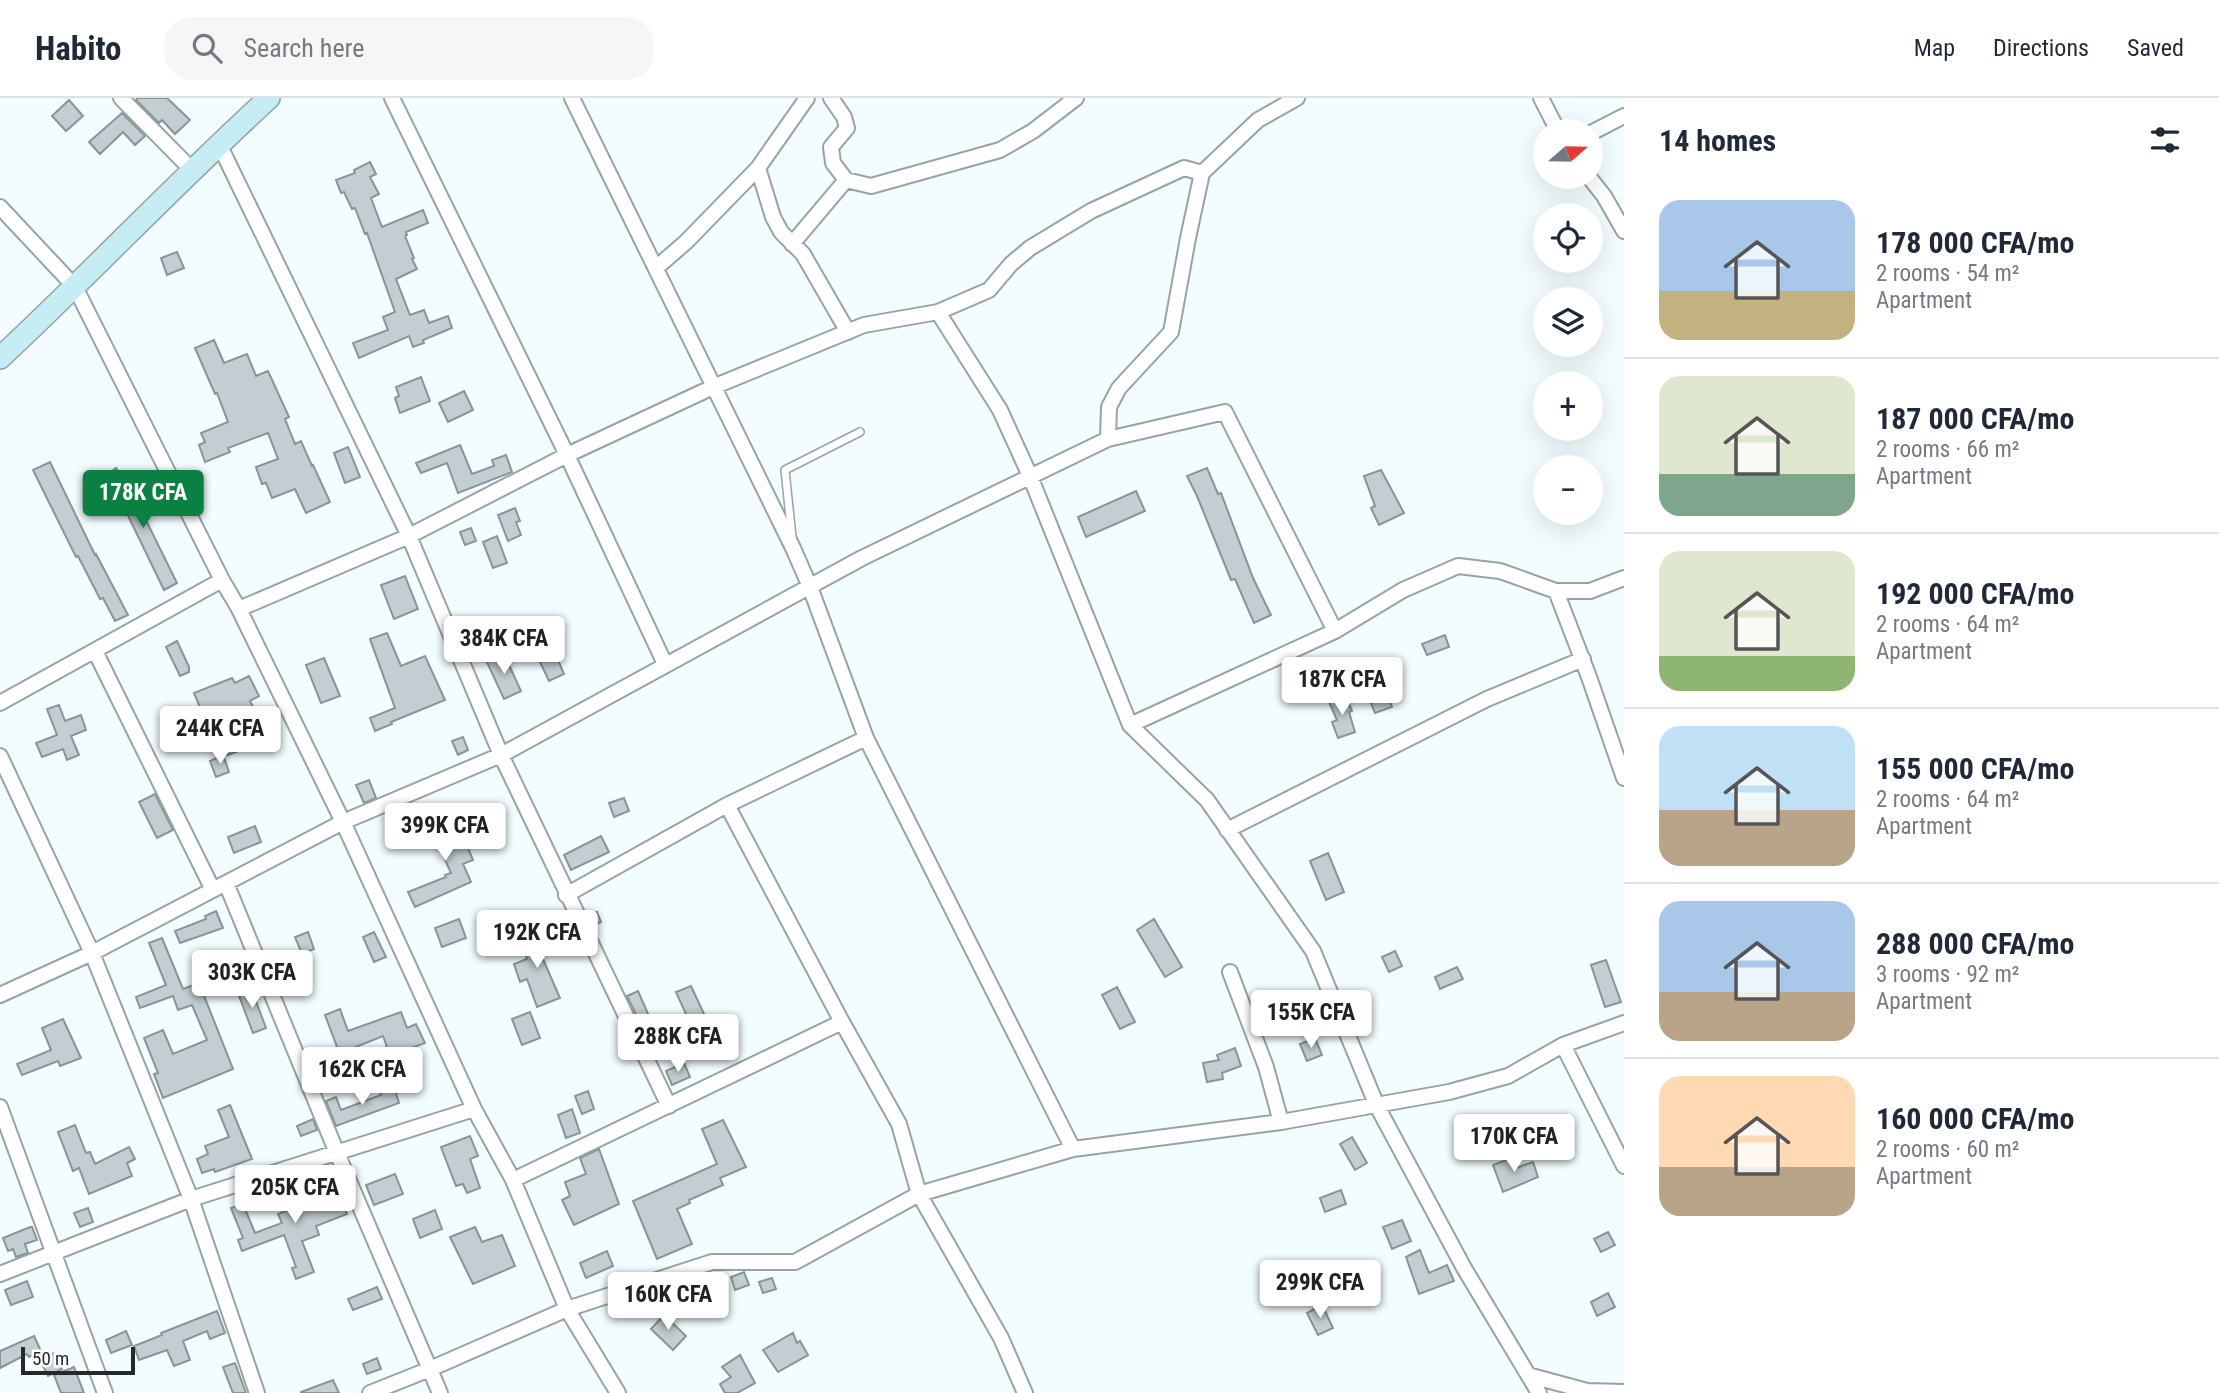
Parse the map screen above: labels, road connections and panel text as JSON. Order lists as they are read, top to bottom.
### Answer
{
  "scale_bar": "50 m",
  "north": "right",
  "page": {
    "header": "Habito",
    "search": "Search here",
    "nav": ["Map", "Directions", "Saved"],
    "heading": "14 homes",
    "map_buttons": ["+", "−"],
    "list": [
      {
        "name": "178 000 CFA/mo",
        "note": "2 rooms · 54 m² · Apartment"
      },
      {
        "name": "187 000 CFA/mo",
        "note": "2 rooms · 66 m² · Apartment"
      },
      {
        "name": "192 000 CFA/mo",
        "note": "2 rooms · 64 m² · Apartment"
      },
      {
        "name": "155 000 CFA/mo",
        "note": "2 rooms · 64 m² · Apartment"
      },
      {
        "name": "288 000 CFA/mo",
        "note": "3 rooms · 92 m² · Apartment"
      },
      {
        "name": "160 000 CFA/mo",
        "note": "2 rooms · 60 m² · Apartment"
      }
    ],
    "price": [
      "178K CFA",
      "384K CFA",
      "187K CFA",
      "244K CFA",
      "399K CFA",
      "192K CFA",
      "303K CFA",
      "155K CFA",
      "288K CFA",
      "162K CFA",
      "170K CFA",
      "205K CFA",
      "299K CFA",
      "160K CFA"
    ],
    "scale": "50 m"
  }
}
